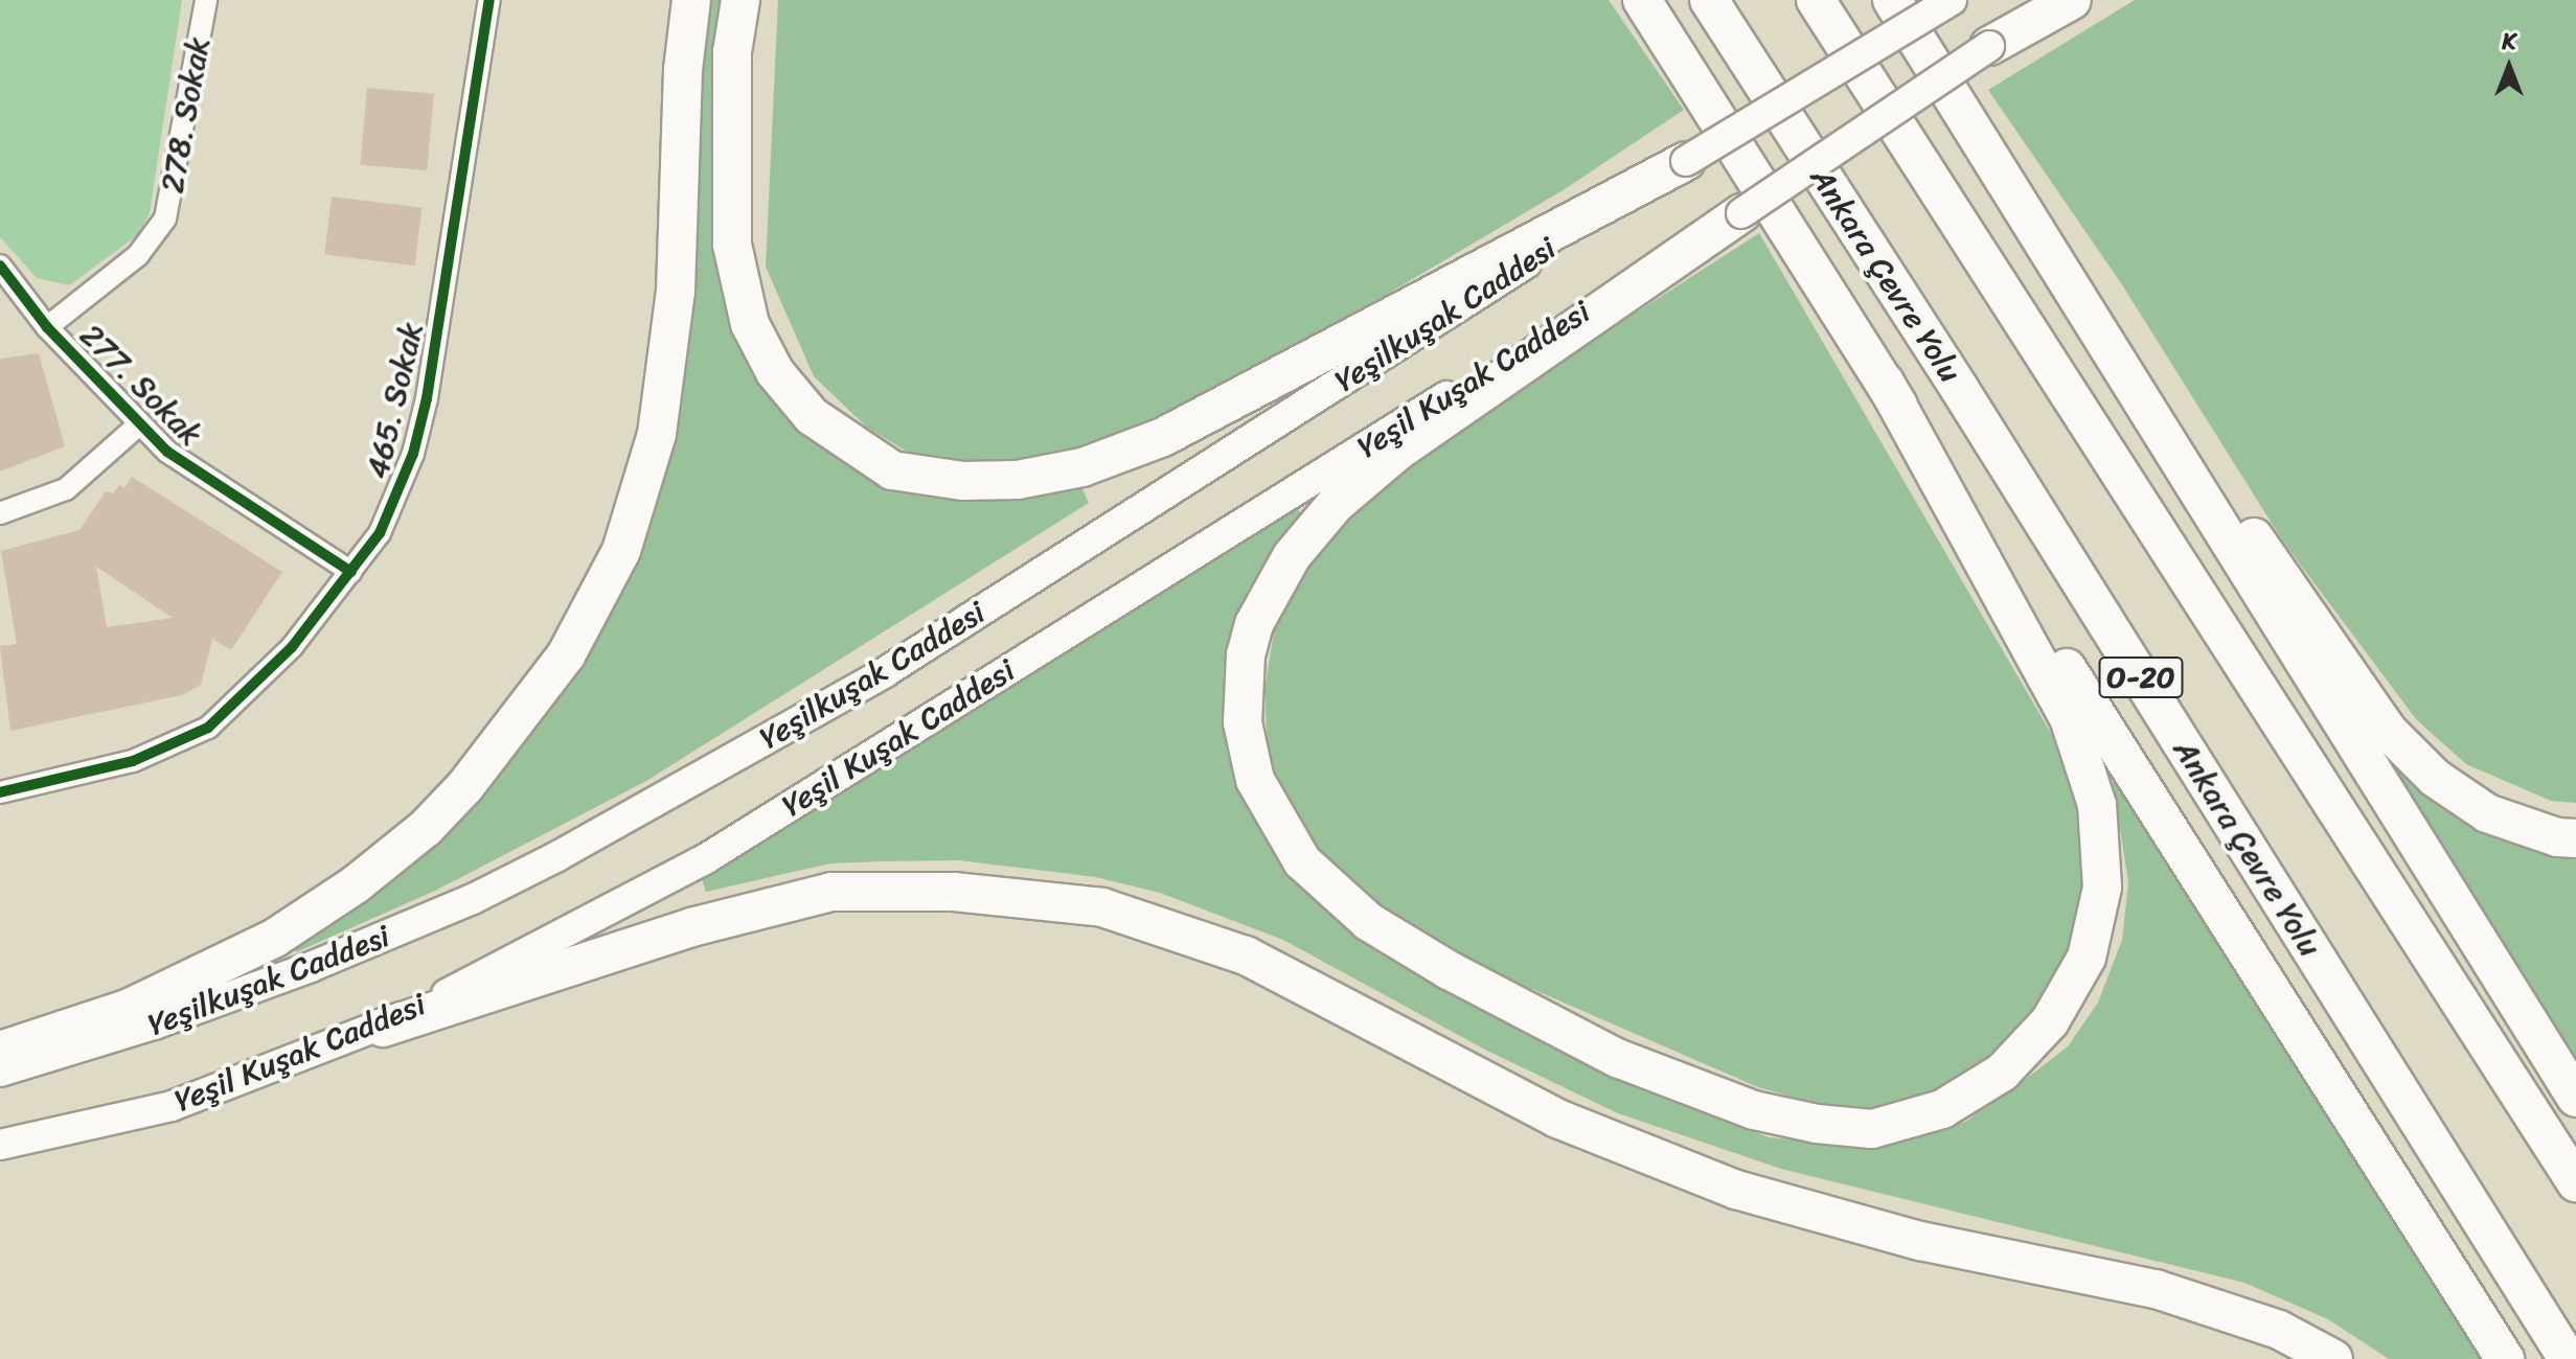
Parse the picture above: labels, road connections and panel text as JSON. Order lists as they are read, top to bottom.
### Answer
{
  "streets": {
    "highway": ["Ankara Çevre Yolu", "O-20"],
    "main road": ["Yeşilkuşak Caddesi", "Yeşil Kuşak Caddesi"],
    "street": ["278. Sokak", "277. Sokak", "465. Sokak"]
  },
  "crossings": [
    ["278. Sokak", "277. Sokak"],
    ["277. Sokak", "465. Sokak"]
  ],
  "north": "top"
}
